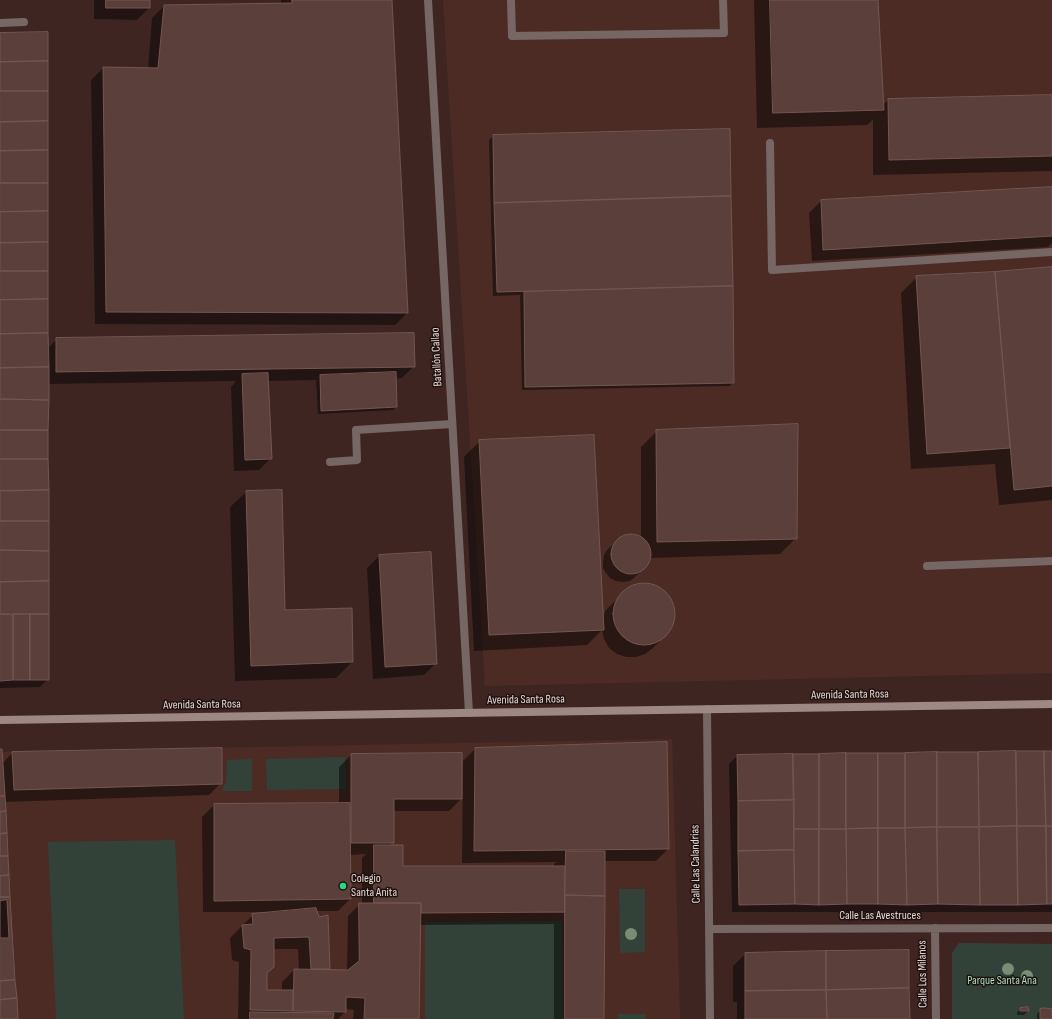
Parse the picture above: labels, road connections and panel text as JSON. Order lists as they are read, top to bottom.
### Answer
{
  "streets": {
    "street": [
      "Batallón Callao",
      "Avenida Santa Rosa",
      "Calle Las Calandrias",
      "Calle Las Avestruces",
      "Calle Los Milanos"
    ]
  },
  "crossings": [
    ["Batallón Callao", "Avenida Santa Rosa"],
    ["Avenida Santa Rosa", "Calle Las Calandrias"],
    ["Calle Las Calandrias", "Calle Las Avestruces"],
    ["Calle Las Avestruces", "Calle Los Milanos"]
  ],
  "parks": ["Parque Santa Ana"],
  "places": ["Colegio Santa Anita"]
}
